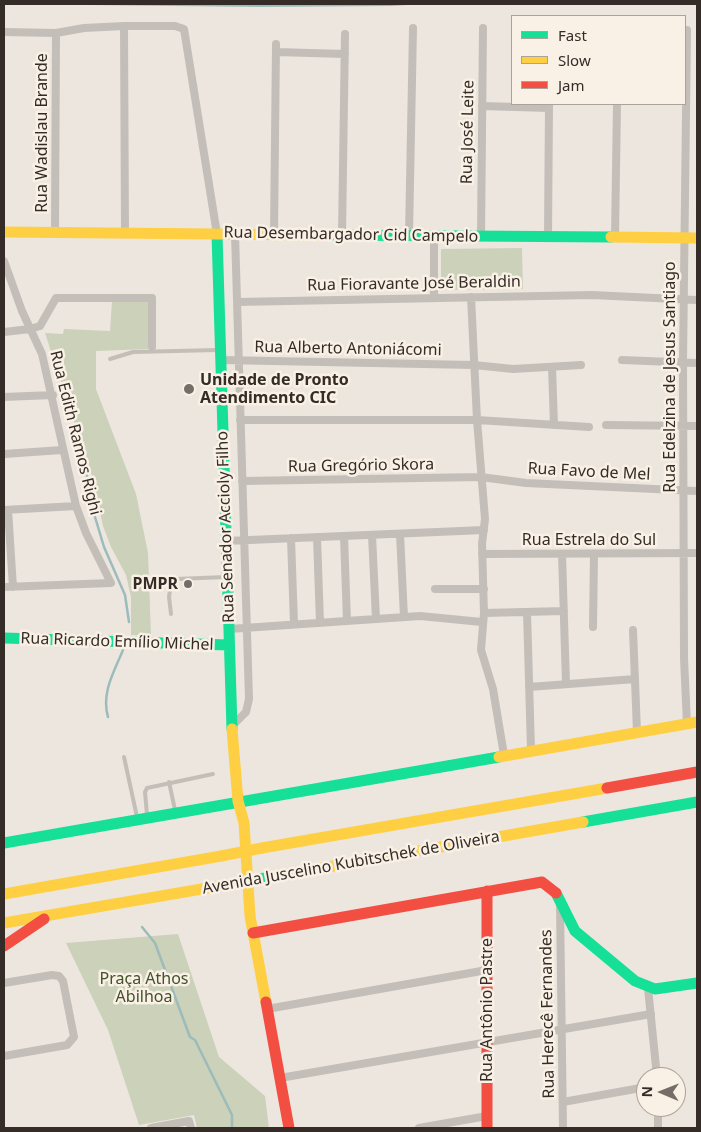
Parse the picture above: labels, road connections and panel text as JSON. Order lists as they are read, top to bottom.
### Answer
{
  "streets": {
    "main road": [
      "Rua Desembargador Cid Campelo",
      "Rua Senador Accioly Filho",
      "Rua Ricardo Emílio Michel",
      "Avenida Juscelino Kubitschek de Oliveira",
      "Rua Antônio Pastre"
    ],
    "street": [
      "Rua José Leite",
      "Rua Wadislau Brande",
      "Rua Fioravante José Beraldin",
      "Rua Alberto Antoniácomi",
      "Rua Edelzina de Jesus Santiago",
      "Rua Edith Ramos Righi",
      "Rua Gregório Skora",
      "Rua Favo de Mel",
      "Rua Estrela do Sul",
      "Rua Herecê Fernandes"
    ]
  },
  "crossings": [
    ["Rua José Leite", "Rua Desembargador Cid Campelo"],
    ["Rua Wadislau Brande", "Rua Desembargador Cid Campelo"],
    ["Rua Desembargador Cid Campelo", "Rua Edelzina de Jesus Santiago"],
    ["Rua Desembargador Cid Campelo", "Rua Senador Accioly Filho"],
    ["Rua Fioravante José Beraldin", "Rua Edelzina de Jesus Santiago"],
    ["Rua Alberto Antoniácomi", "Rua Senador Accioly Filho"],
    ["Rua Edelzina de Jesus Santiago", "Rua Favo de Mel"],
    ["Rua Edelzina de Jesus Santiago", "Rua Estrela do Sul"],
    ["Rua Gregório Skora", "Rua Favo de Mel"],
    ["Rua Senador Accioly Filho", "Rua Ricardo Emílio Michel"]
  ],
  "parks": ["Praça Athos Abilhoa"],
  "places": ["Unidade de Pronto Atendimento CIC", "PMPR"],
  "legend": ["Fast", "Slow", "Jam"],
  "north": "left"
}
